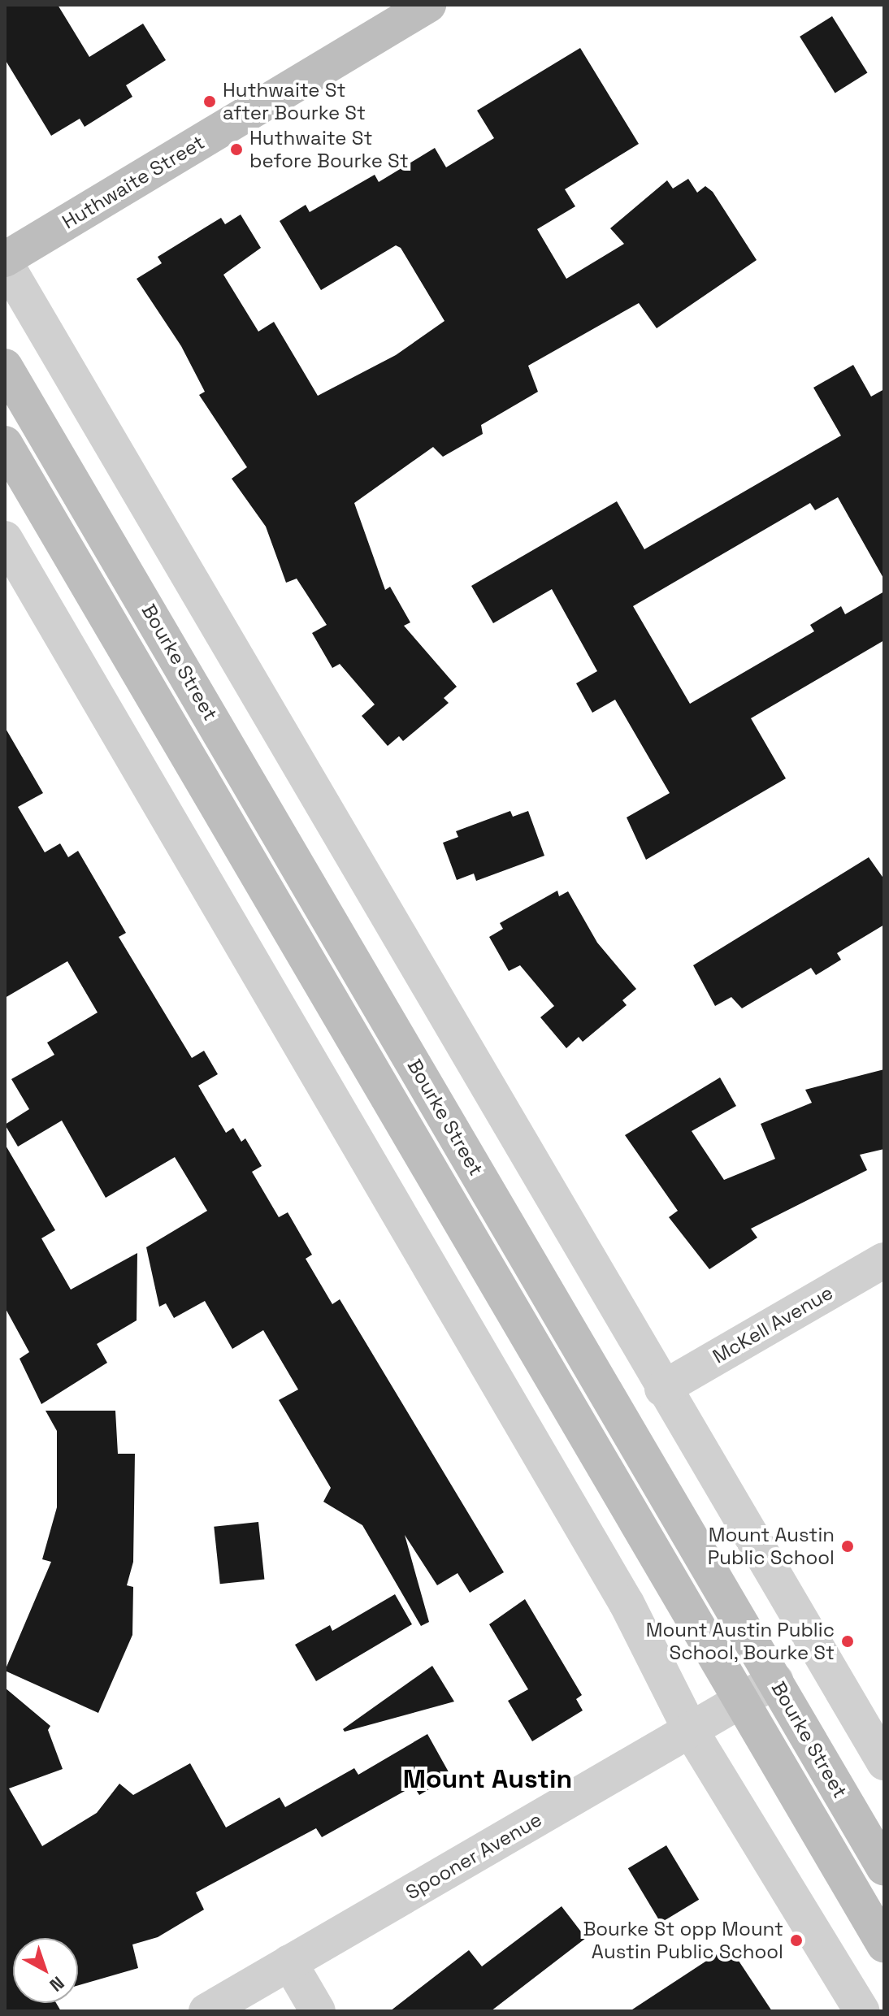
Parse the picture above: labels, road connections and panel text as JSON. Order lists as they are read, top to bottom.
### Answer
{
  "streets": {
    "main road": ["Huthwaite Street", "Bourke Street"],
    "street": ["McKell Avenue", "Spooner Avenue"]
  },
  "crossings": [
    ["Bourke Street", "Spooner Avenue"]
  ],
  "districts": ["Mount Austin"],
  "places": [
    "Huthwaite St after Bourke St",
    "Huthwaite St before Bourke St",
    "Mount Austin Public School",
    "Mount Austin Public School, Bourke St",
    "Bourke St opp Mount Austin Public School"
  ],
  "north": "bottom right"
}
